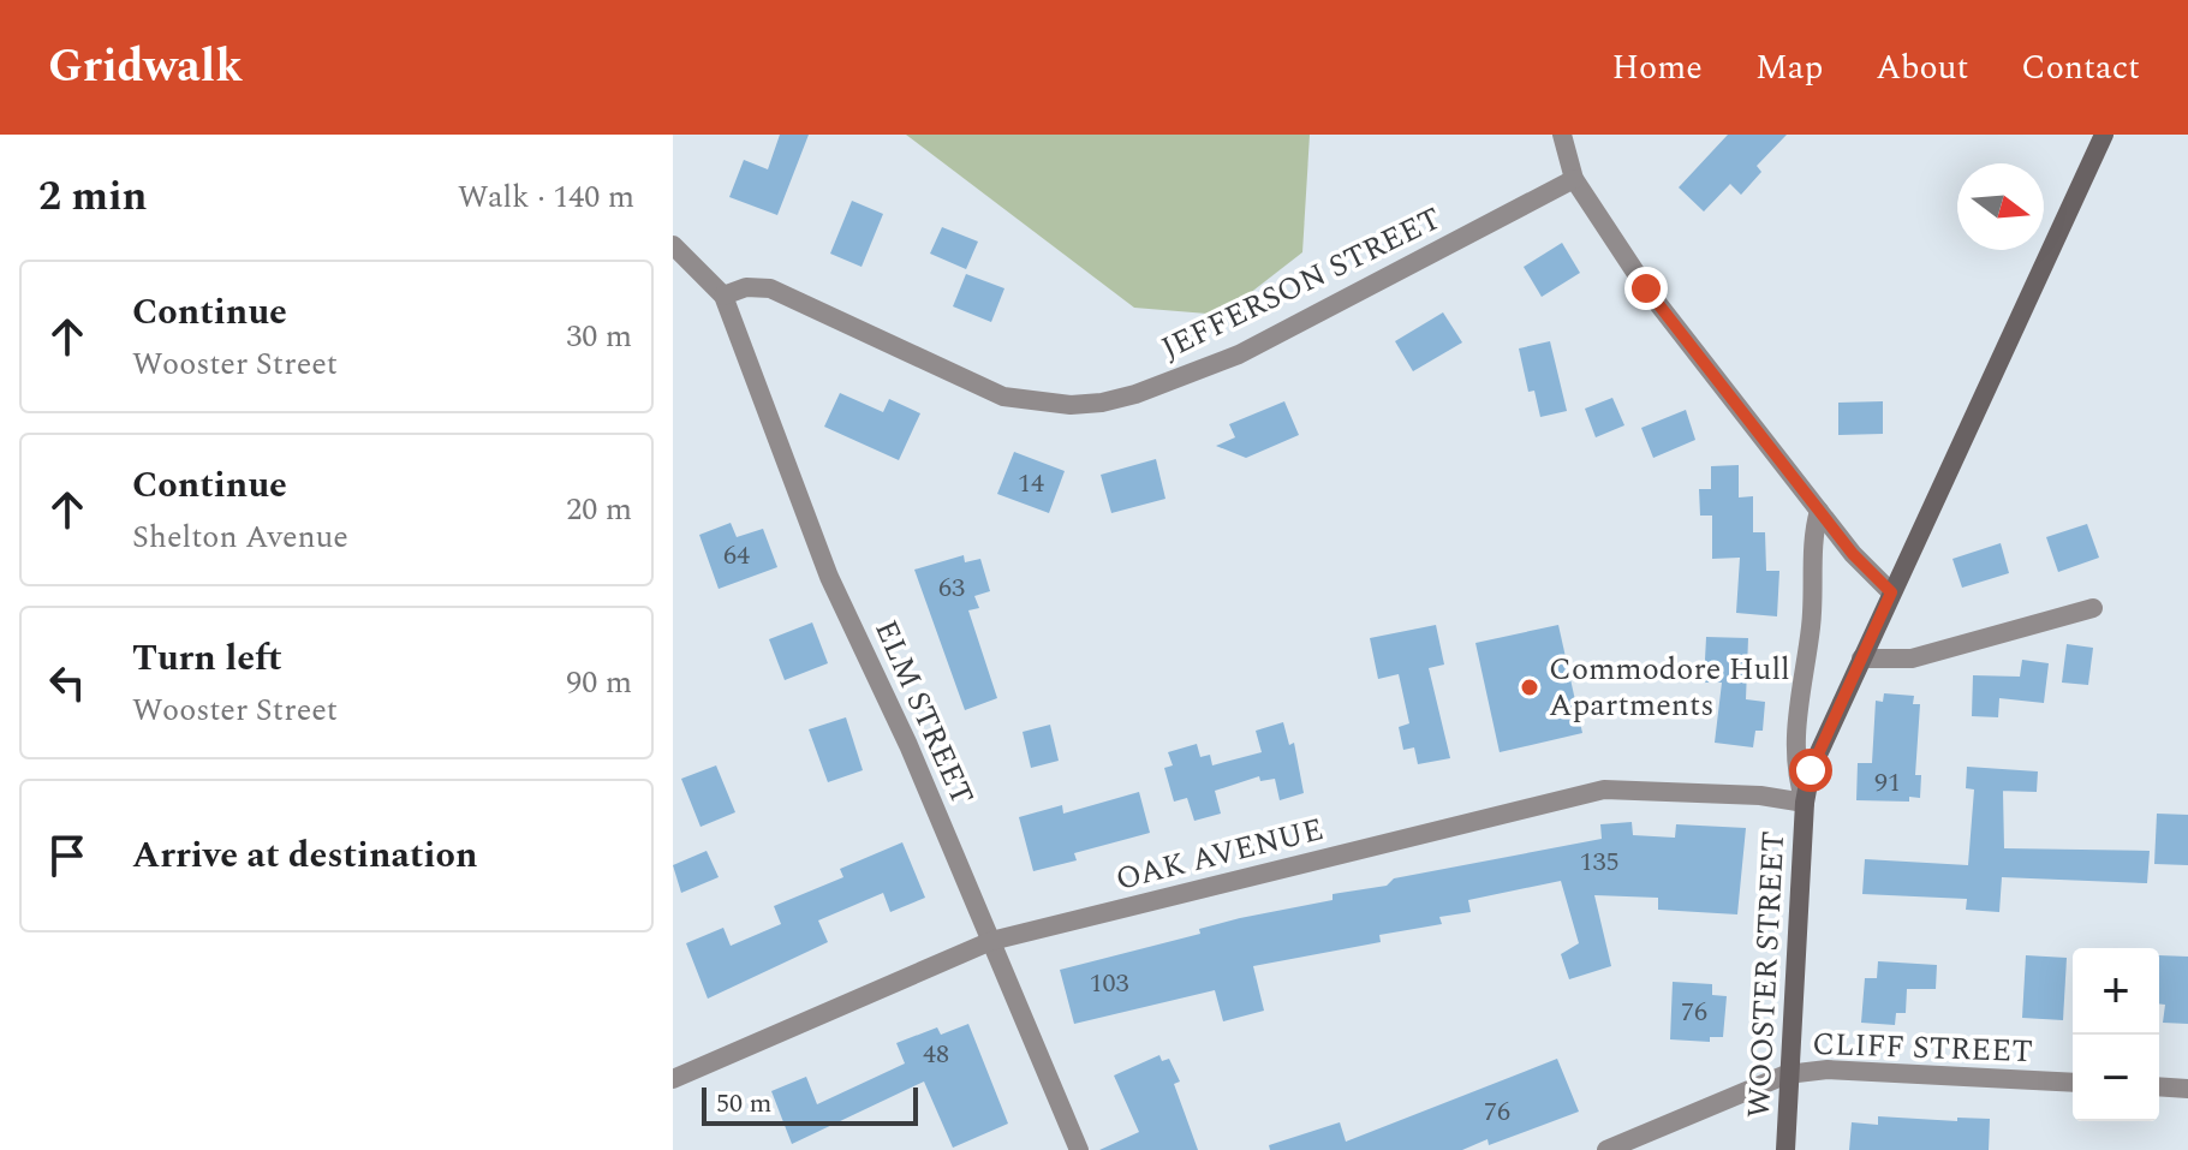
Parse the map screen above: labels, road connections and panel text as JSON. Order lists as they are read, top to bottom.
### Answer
{
  "streets": {
    "main road": ["WOOSTER STREET"],
    "street": [
      "JEFFERSON STREET",
      "ELM STREET",
      "OAK AVENUE",
      "CLIFF STREET"
    ]
  },
  "crossings": [
    ["JEFFERSON STREET", "ELM STREET"],
    ["ELM STREET", "OAK AVENUE"],
    ["OAK AVENUE", "WOOSTER STREET"],
    ["WOOSTER STREET", "CLIFF STREET"]
  ],
  "places": ["Commodore Hull Apartments"],
  "house_numbers": [
    "14",
    "64",
    "63",
    "91",
    "135",
    "103",
    "76",
    "48",
    "76"
  ],
  "scale_bar": "50 m",
  "north": "right",
  "page": {
    "header": "Gridwalk",
    "nav": [
      "Home",
      "Map",
      "About",
      "Contact"
    ],
    "heading": ["2 min", "Walk · 140 m"],
    "list": [
      ["Continue", "Wooster Street", "30 m"],
      ["Continue", "Shelton Avenue", "20 m"],
      ["Turn left", "Wooster Street", "90 m"],
      "Arrive at destination"
    ],
    "map_buttons": ["+", "−"],
    "scale": "50 m"
  }
}
